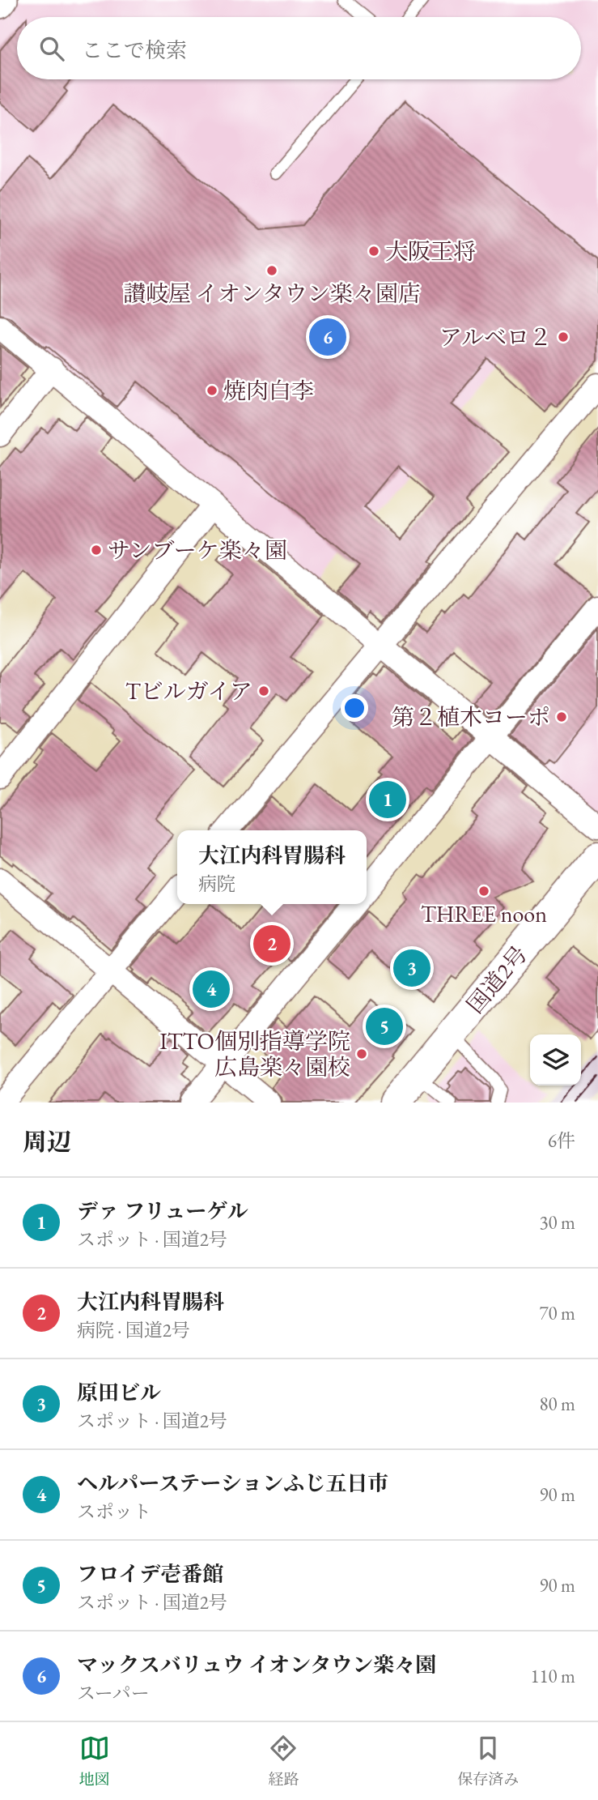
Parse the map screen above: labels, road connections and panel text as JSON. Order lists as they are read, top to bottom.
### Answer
{
  "streets": {
    "highway": ["国道2号"]
  },
  "places": [
    "大阪王将",
    "讃岐屋 イオンタウン楽々園店",
    "アルベロ２",
    "焼肉白李",
    "サンブーケ楽々園",
    "Tビルガイア",
    "第２植木コーポ",
    "THREE noon",
    "ITTO個別指導学院 広島楽々園校"
  ],
  "page": {
    "search": "ここで検索",
    "pins": [
      "6",
      "1",
      "2",
      "3",
      "4",
      "5"
    ],
    "popup": ["大江内科胃腸科", "病院"],
    "heading": ["周辺", "6件"],
    "list": [
      {
        "mark": "1",
        "name": "デァ フリューゲル",
        "note": "スポット · 国道2号",
        "value": "30 m"
      },
      {
        "mark": "2",
        "name": "大江内科胃腸科",
        "note": "病院 · 国道2号",
        "value": "70 m"
      },
      {
        "mark": "3",
        "name": "原田ビル",
        "note": "スポット · 国道2号",
        "value": "80 m"
      },
      {
        "mark": "4",
        "name": "ヘルパーステーションふじ五日市",
        "note": "スポット",
        "value": "90 m"
      },
      {
        "mark": "5",
        "name": "フロイデ壱番館",
        "note": "スポット · 国道2号",
        "value": "90 m"
      },
      {
        "mark": "6",
        "name": "マックスバリュウ イオンタウン楽々園",
        "note": "スーパー",
        "value": "110 m"
      }
    ],
    "nav": ["地図", "経路", "保存済み"]
  }
}
